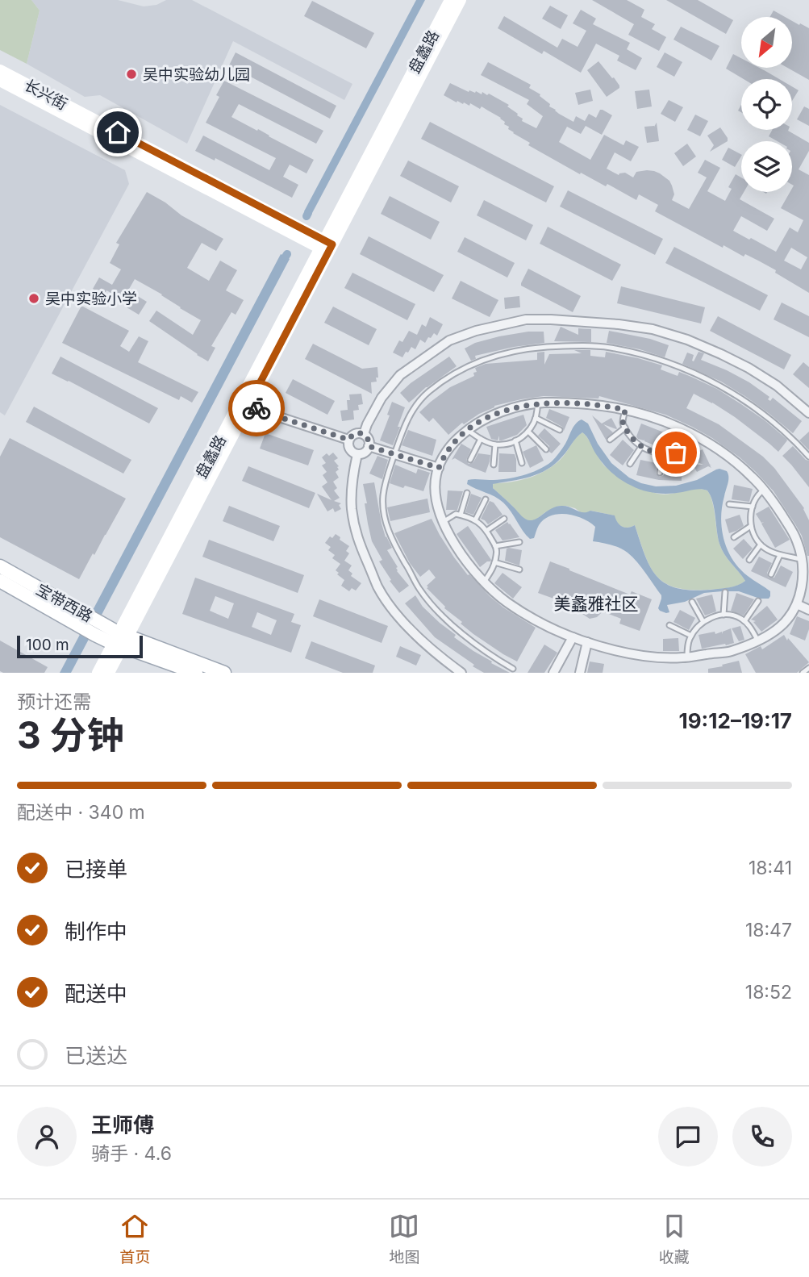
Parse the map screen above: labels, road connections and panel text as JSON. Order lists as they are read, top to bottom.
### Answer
{
  "streets": {
    "main road": ["盘蠡路", "长兴街", "宝带西路"]
  },
  "crossings": [
    ["盘蠡路", "长兴街"],
    ["盘蠡路", "宝带西路"]
  ],
  "districts": ["美蠡雅社区"],
  "places": ["吴中实验幼儿园", "吴中实验小学"],
  "scale_bar": "100 m",
  "north": "bottom left",
  "page": {
    "scale": "100 m",
    "heading": ["3 分钟", "预计还需", "19:12–19:17"],
    "panel": ["王师傅", "骑手 · 4.6"],
    "bar": "配送中 · 340 m",
    "list": [
      ["已接单", "18:41"],
      ["制作中", "18:47"],
      ["配送中", "18:52"],
      "已送达"
    ],
    "tabs": ["首页", "地图", "收藏"]
  }
}
